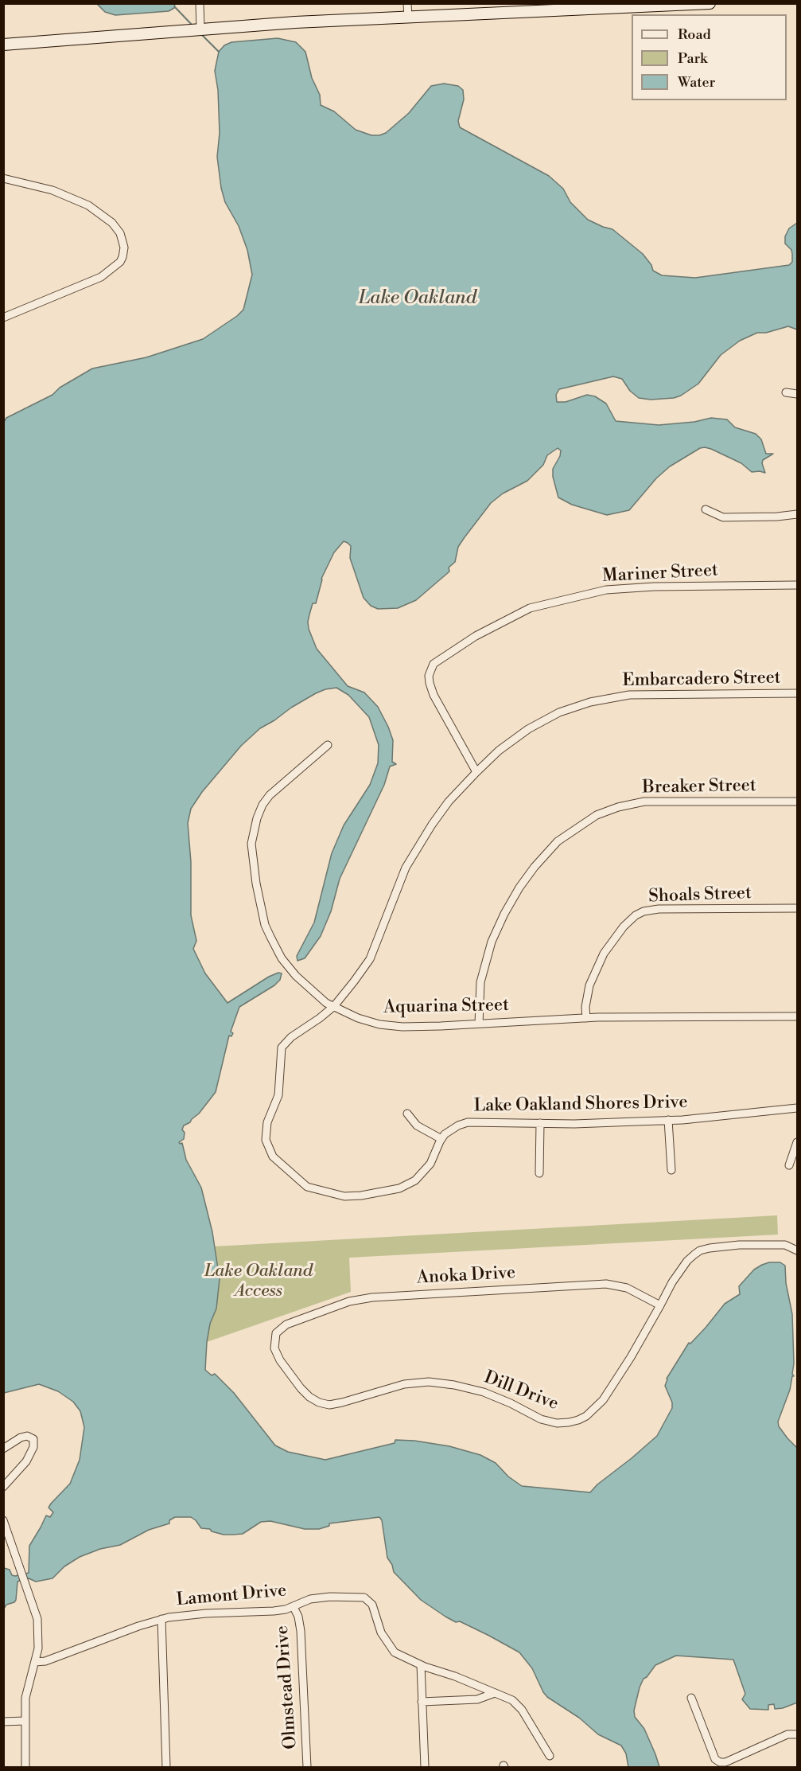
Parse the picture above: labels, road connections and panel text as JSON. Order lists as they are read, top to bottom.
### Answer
{
  "streets": {
    "street": [
      "Mariner Street",
      "Embarcadero Street",
      "Breaker Street",
      "Shoals Street",
      "Aquarina Street",
      "Lake Oakland Shores Drive",
      "Anoka Drive",
      "Dill Drive",
      "Lamont Drive",
      "Olmstead Drive"
    ]
  },
  "crossings": [
    ["Mariner Street", "Embarcadero Street"],
    ["Embarcadero Street", "Aquarina Street"],
    ["Embarcadero Street", "Lake Oakland Shores Drive"],
    ["Breaker Street", "Aquarina Street"],
    ["Shoals Street", "Aquarina Street"],
    ["Aquarina Street", "Lake Oakland Shores Drive"],
    ["Anoka Drive", "Dill Drive"],
    ["Lamont Drive", "Olmstead Drive"]
  ],
  "water": ["Lake Oakland"],
  "parks": ["Lake Oakland Access"],
  "legend": ["Road", "Park", "Water"]
}
